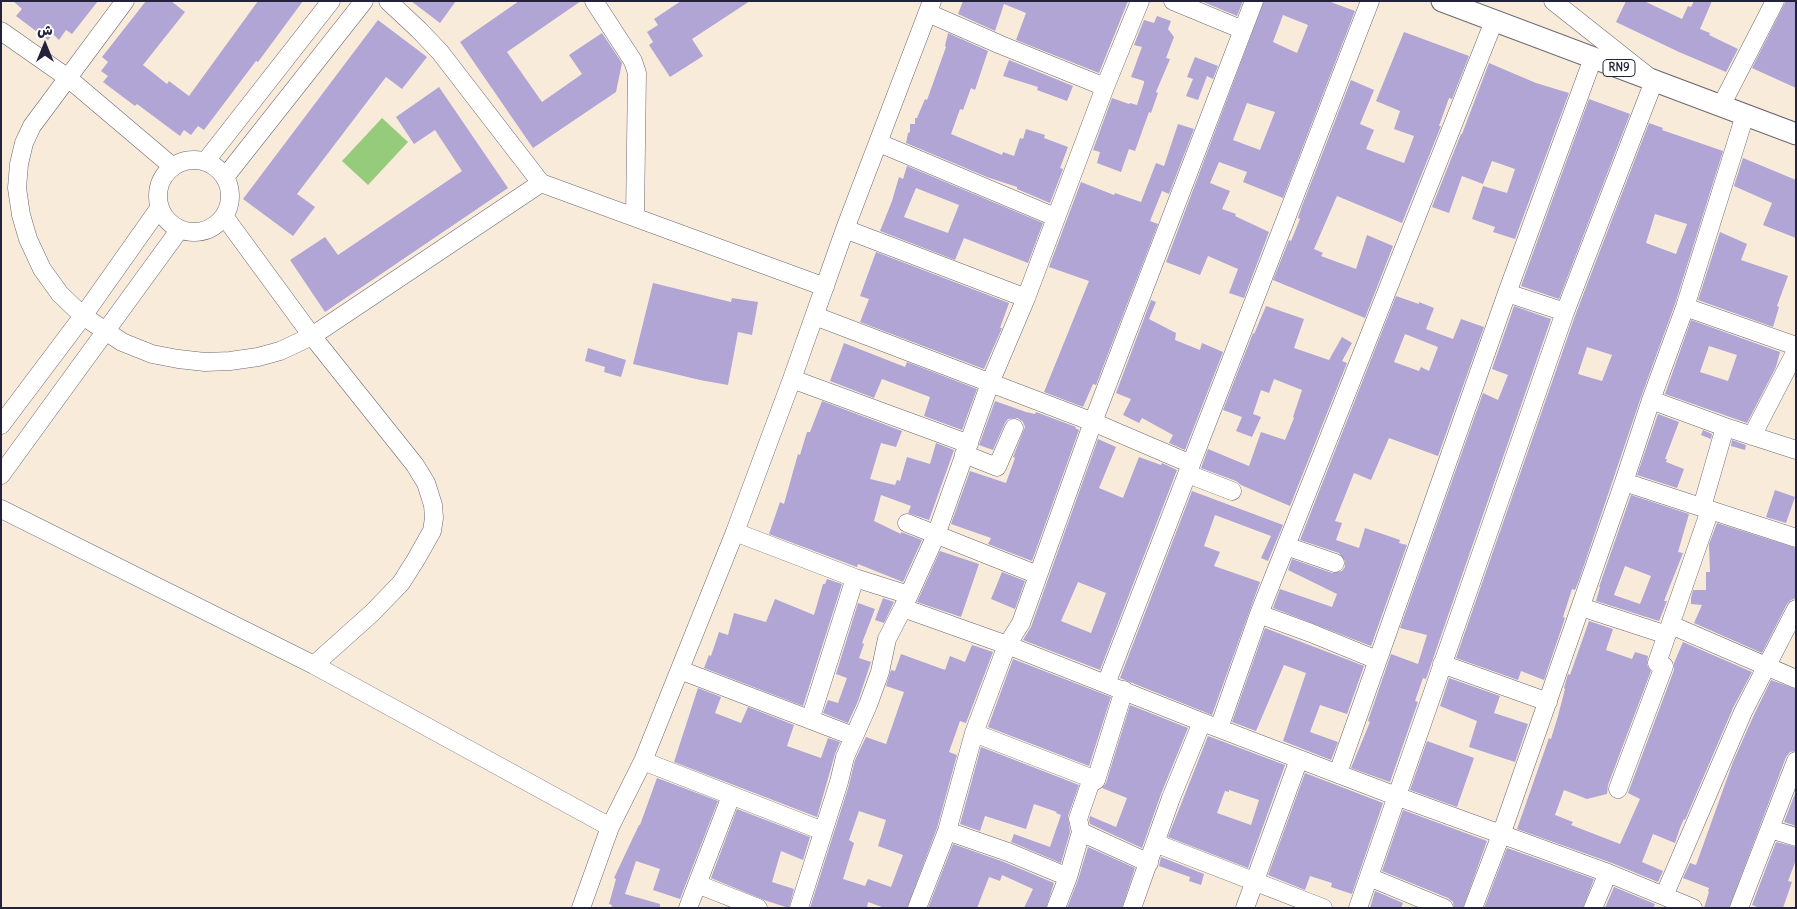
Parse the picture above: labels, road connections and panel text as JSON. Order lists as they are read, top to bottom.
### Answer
{
  "streets": {
    "main road": ["RN9"]
  },
  "north": "top"
}
